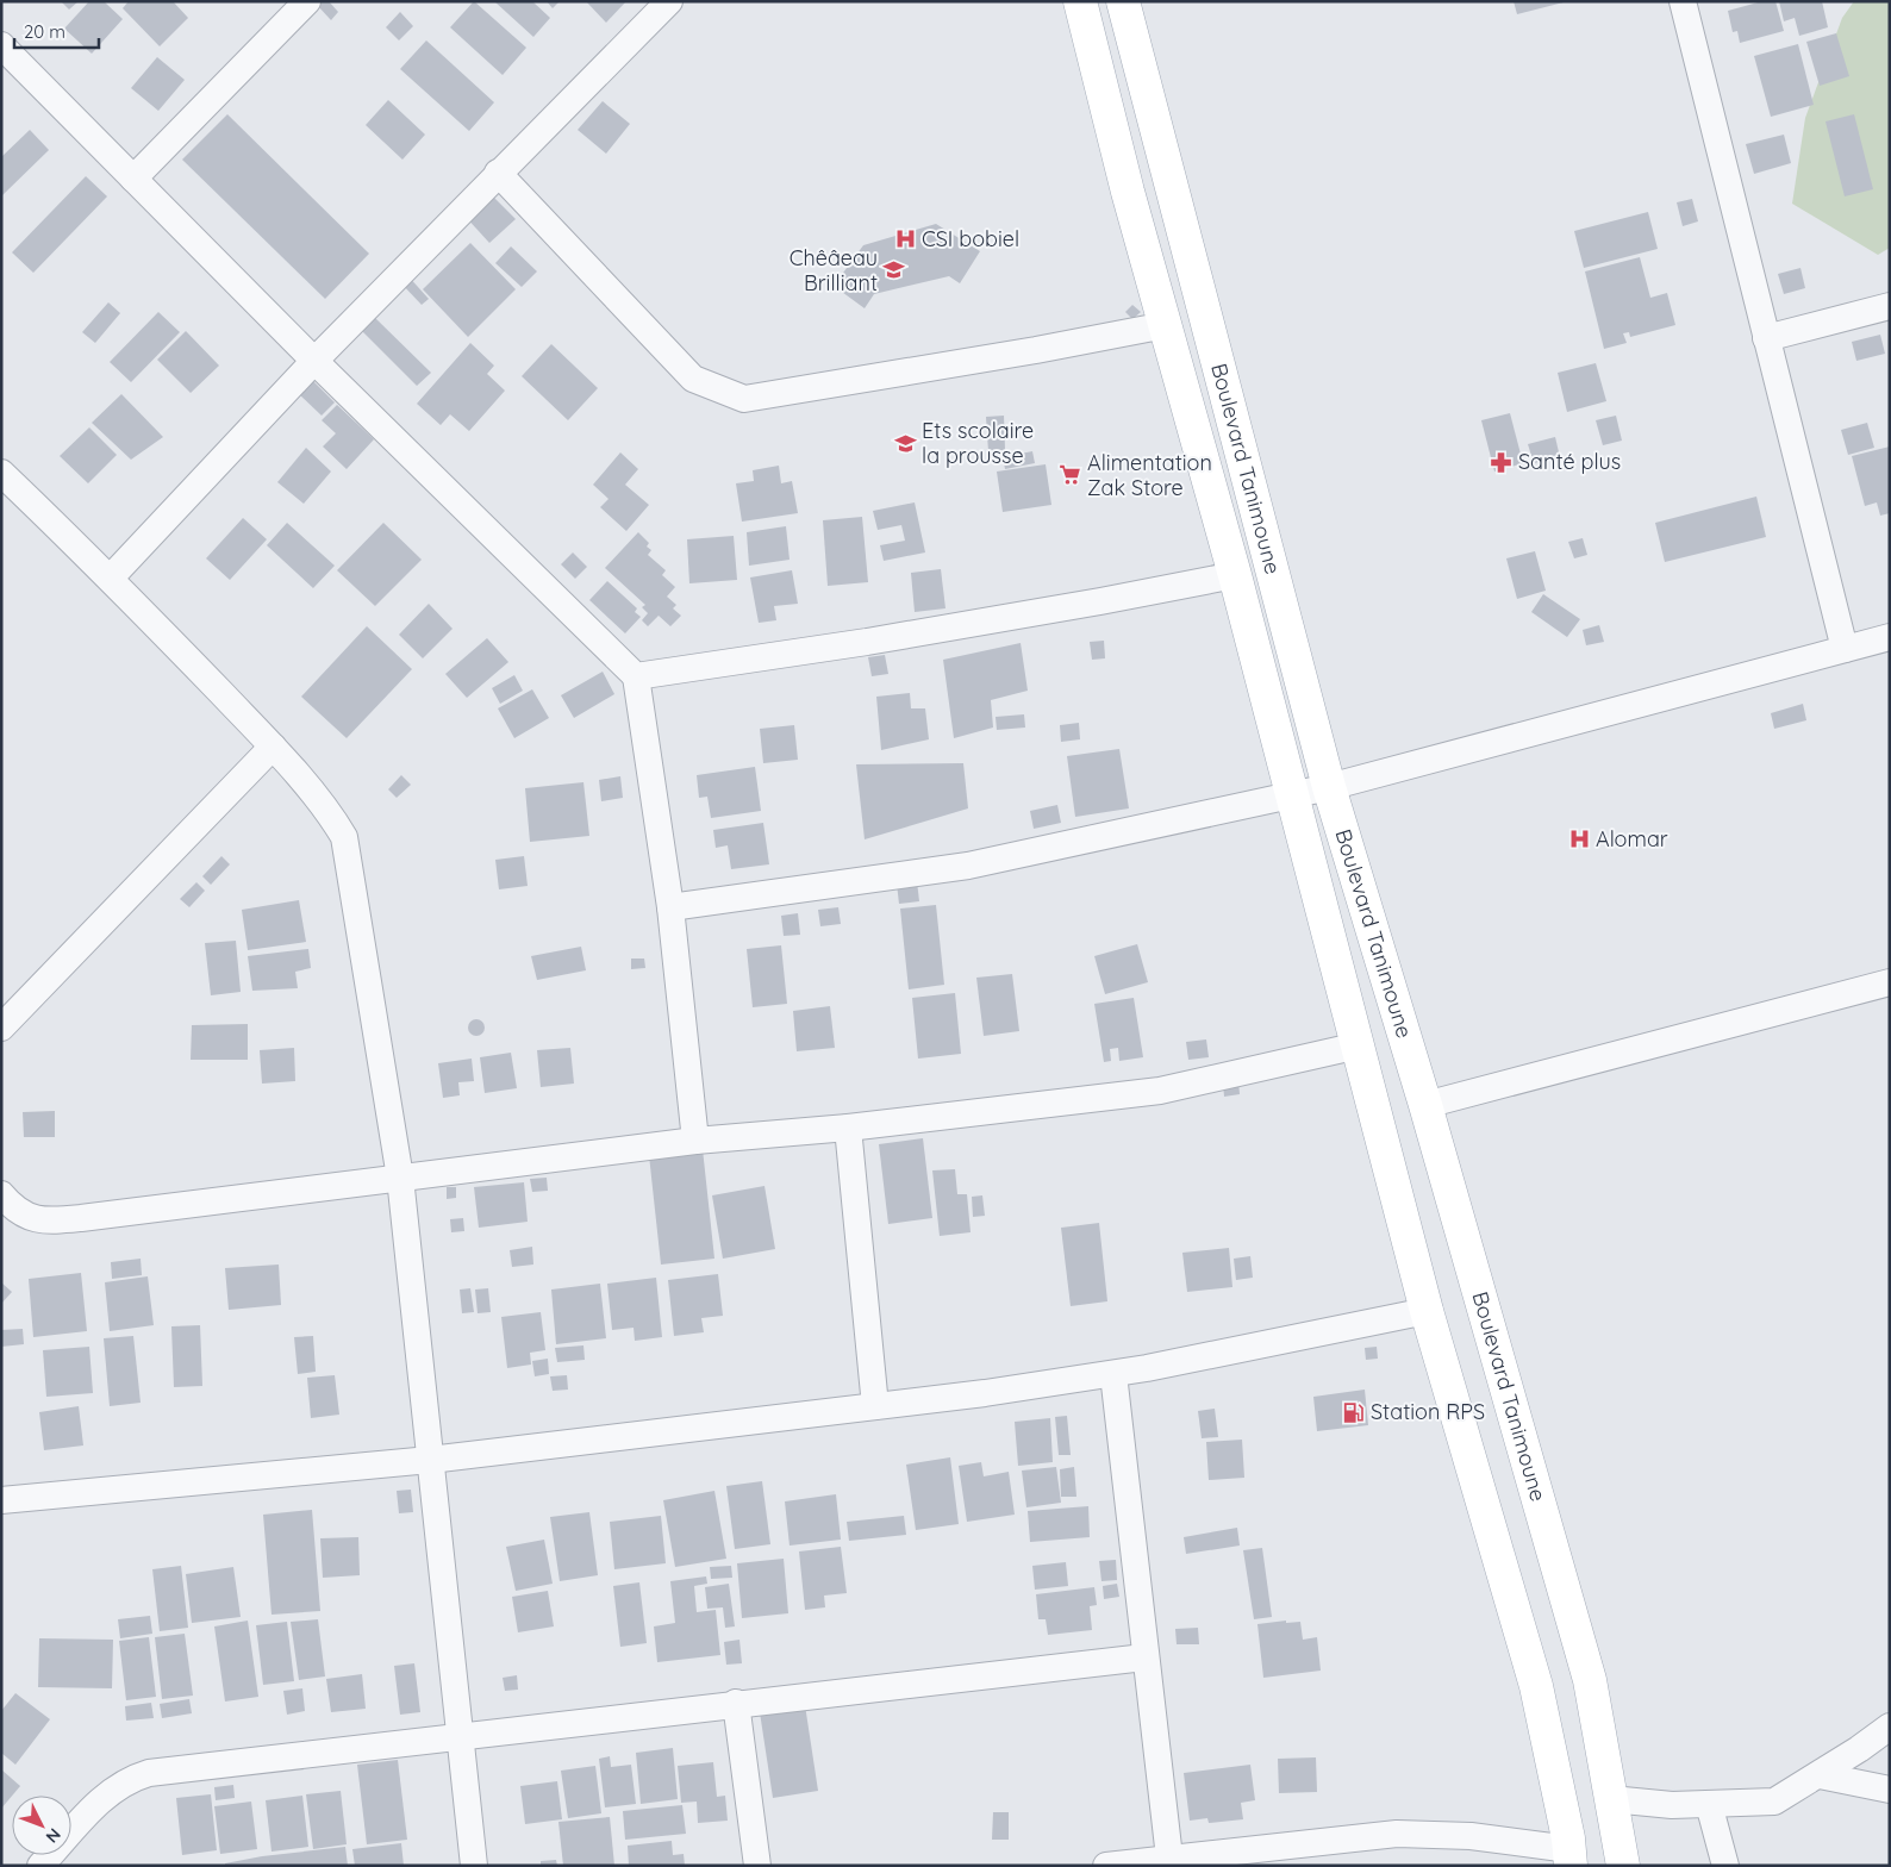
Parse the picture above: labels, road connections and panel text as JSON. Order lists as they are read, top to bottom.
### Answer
{
  "streets": {
    "main road": ["Boulevard Tanimoune"]
  },
  "places": {
    "hospital": ["CSI bobiel", "Alomar"],
    "school or university": ["Chêâeau Brilliant", "Ets scolaire la prousse"],
    "pharmacy": ["Santé plus"],
    "supermarket": ["Alimentation Zak Store"],
    "fuel station": ["Station RPS"]
  },
  "scale_bar": "20 m",
  "north": "bottom right"
}
